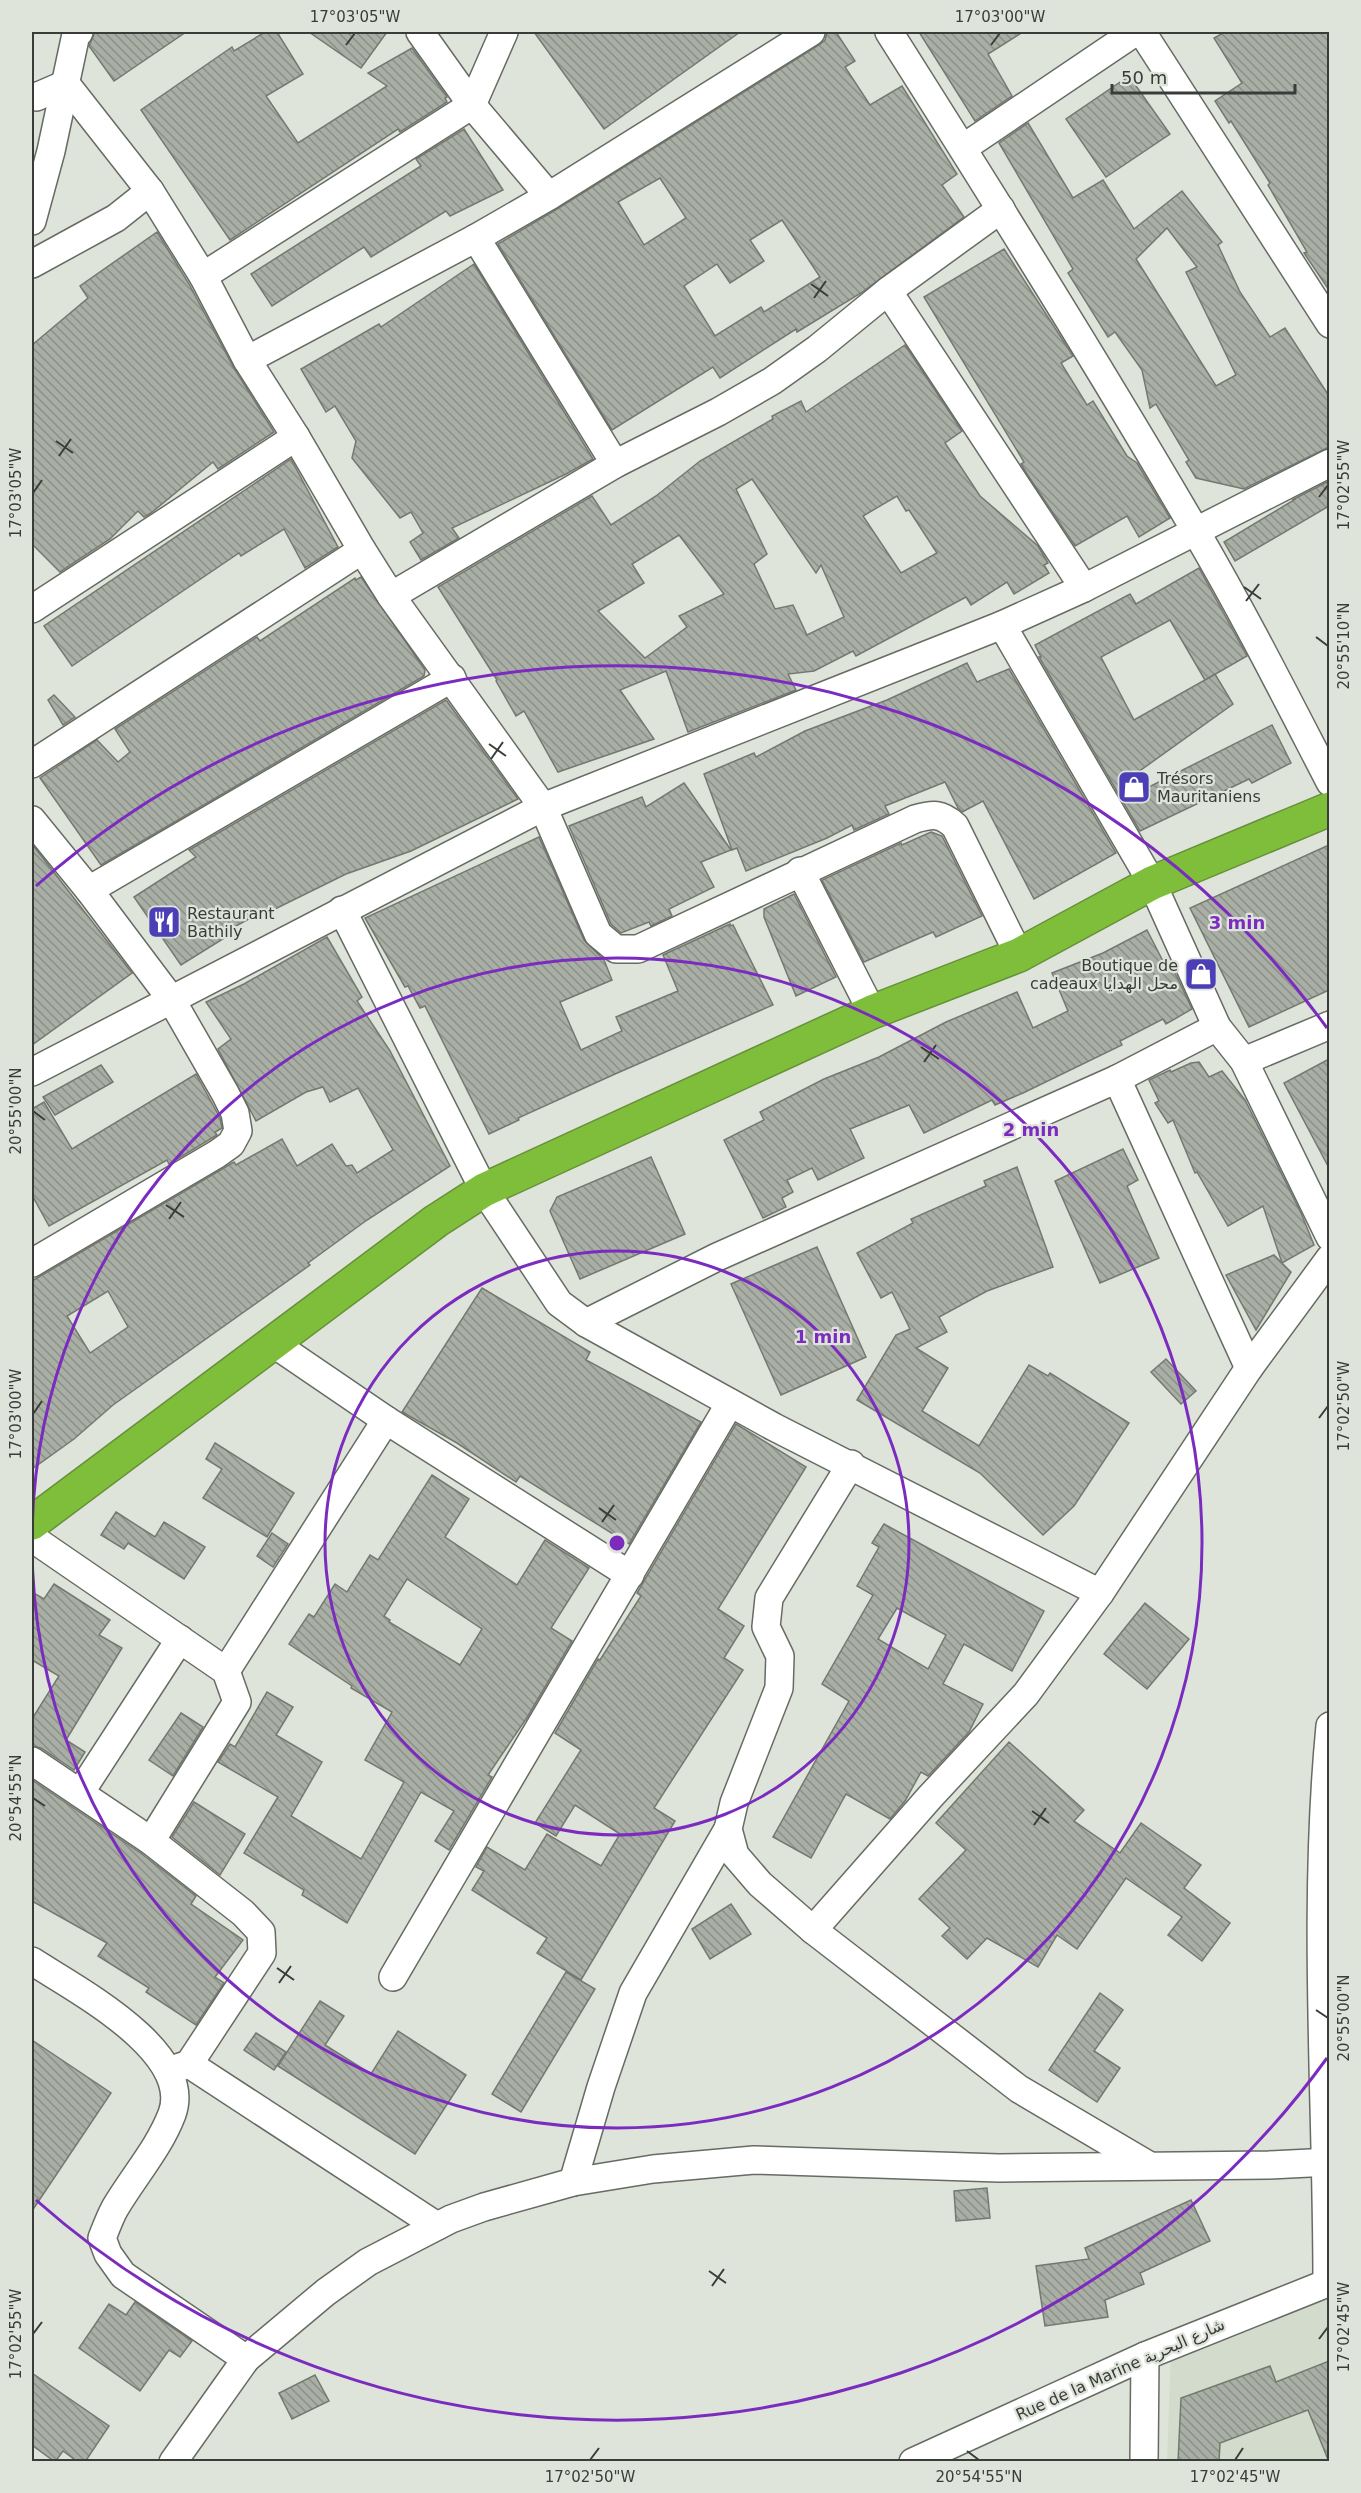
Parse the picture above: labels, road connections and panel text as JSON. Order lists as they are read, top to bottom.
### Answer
{
  "streets": {
    "street": ["Rue de la Marine شارع البحرية"]
  },
  "places": {
    "shop": ["Trésors Mauritaniens", "Boutique de cadeaux محل الهدايا"],
    "restaurant": ["Restaurant Bathily"]
  },
  "scale_bar": "50 m",
  "coordinates": [
    "17°03'05\"W",
    "17°03'00\"W",
    "17°02'55\"W",
    "20°55'10\"N",
    "20°55'00\"N",
    "17°02'50\"W",
    "20°54'55\"N",
    "17°02'45\"W"
  ],
  "rings": ["3 min", "2 min", "1 min"]
}
